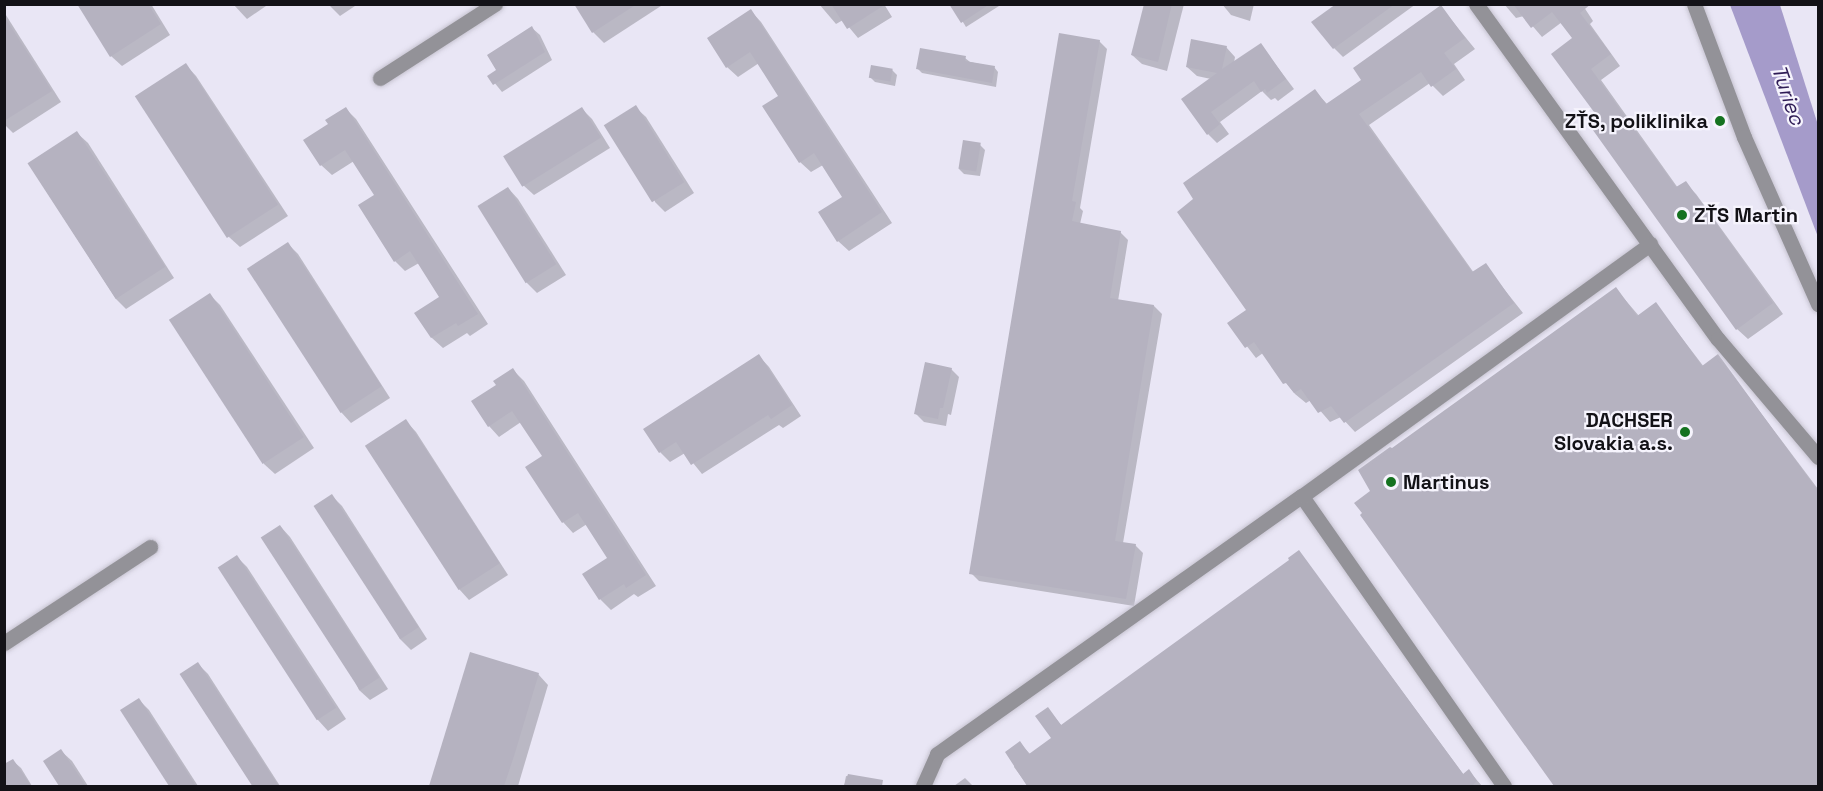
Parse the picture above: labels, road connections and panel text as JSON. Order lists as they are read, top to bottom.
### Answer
{
  "water": ["Turiec"],
  "places": [
    "ZŤS, poliklinika",
    "ZŤS Martin",
    "DACHSER Slovakia a.s.",
    "Martinus"
  ]
}
